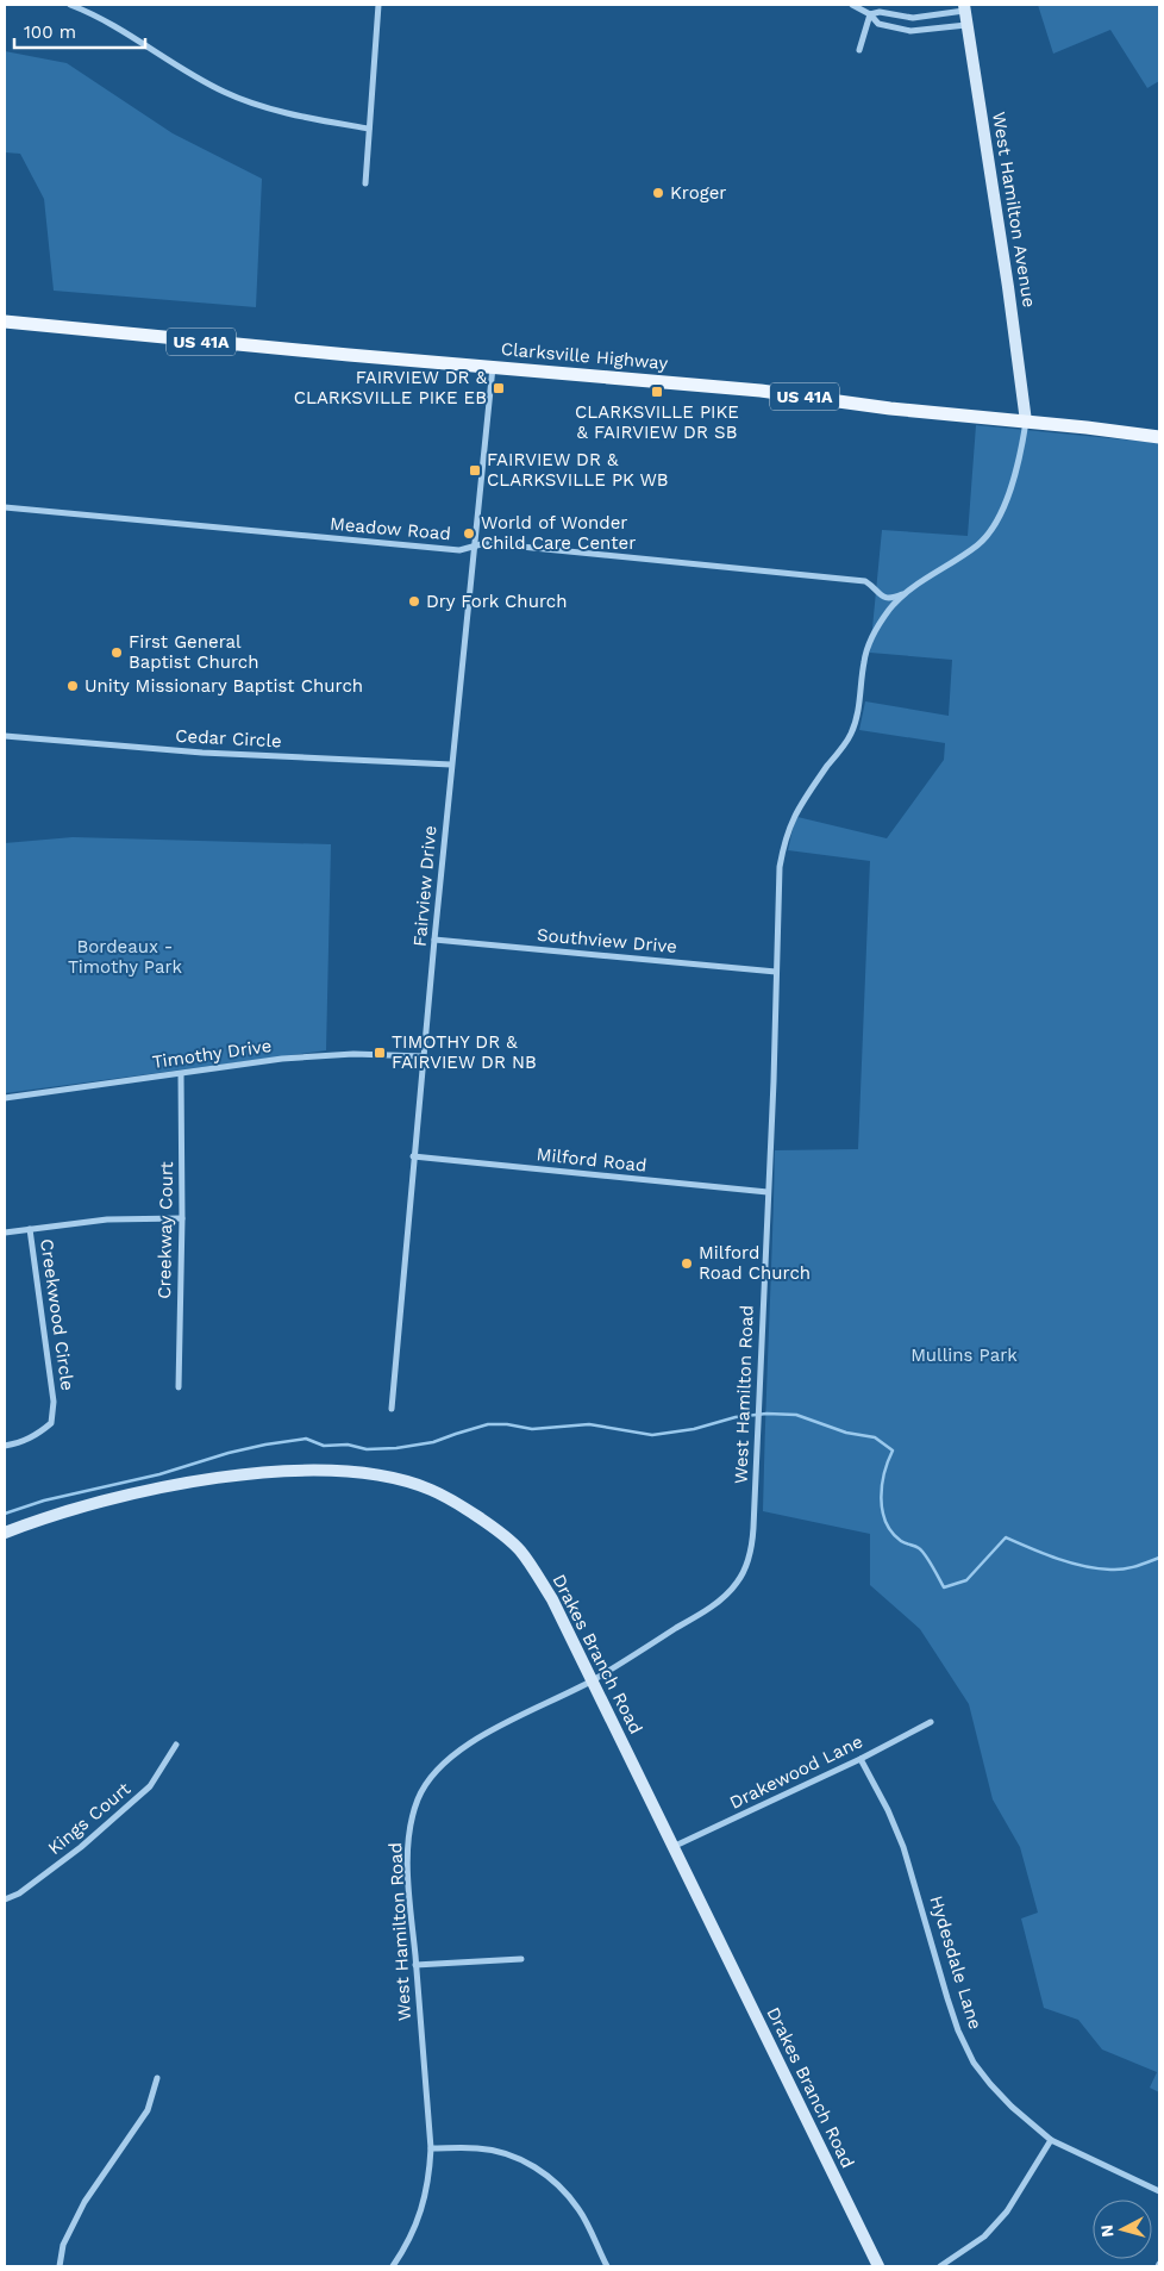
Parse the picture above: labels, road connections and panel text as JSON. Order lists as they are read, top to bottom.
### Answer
{
  "streets": {
    "main road": ["US 41A", "Clarksville Highway"],
    "street": [
      "West Hamilton Avenue",
      "Meadow Road",
      "Cedar Circle",
      "Fairview Drive",
      "Southview Drive",
      "Timothy Drive",
      "Milford Road",
      "Creekway Court",
      "Creekwood Circle",
      "West Hamilton Road",
      "Drakes Branch Road",
      "Drakewood Lane",
      "Kings Court",
      "Hydesdale Lane"
    ]
  },
  "crossings": [
    ["West Hamilton Avenue", "Clarksville Highway"],
    ["West Hamilton Avenue", "West Hamilton Road"],
    ["Clarksville Highway", "Fairview Drive"],
    ["Clarksville Highway", "West Hamilton Road"],
    ["Meadow Road", "Fairview Drive"],
    ["Meadow Road", "West Hamilton Road"],
    ["Cedar Circle", "Fairview Drive"],
    ["Fairview Drive", "Southview Drive"],
    ["Fairview Drive", "Timothy Drive"],
    ["Fairview Drive", "Milford Road"],
    ["Southview Drive", "West Hamilton Road"],
    ["Timothy Drive", "Creekway Court"],
    ["Milford Road", "West Hamilton Road"],
    ["West Hamilton Road", "Drakes Branch Road"],
    ["Drakes Branch Road", "Drakewood Lane"],
    ["Drakewood Lane", "Hydesdale Lane"]
  ],
  "parks": ["Bordeaux - Timothy Park", "Mullins Park"],
  "places": {
    "other": [
      "Kroger",
      "World of Wonder Child Care Center",
      "Dry Fork Church",
      "First General Baptist Church",
      "Unity Missionary Baptist Church",
      "Milford Road Church"
    ],
    "transit": [
      "FAIRVIEW DR & CLARKSVILLE PIKE EB",
      "CLARKSVILLE PIKE & FAIRVIEW DR SB",
      "FAIRVIEW DR & CLARKSVILLE PK WB",
      "TIMOTHY DR & FAIRVIEW DR NB"
    ]
  },
  "scale_bar": "100 m",
  "north": "left"
}
